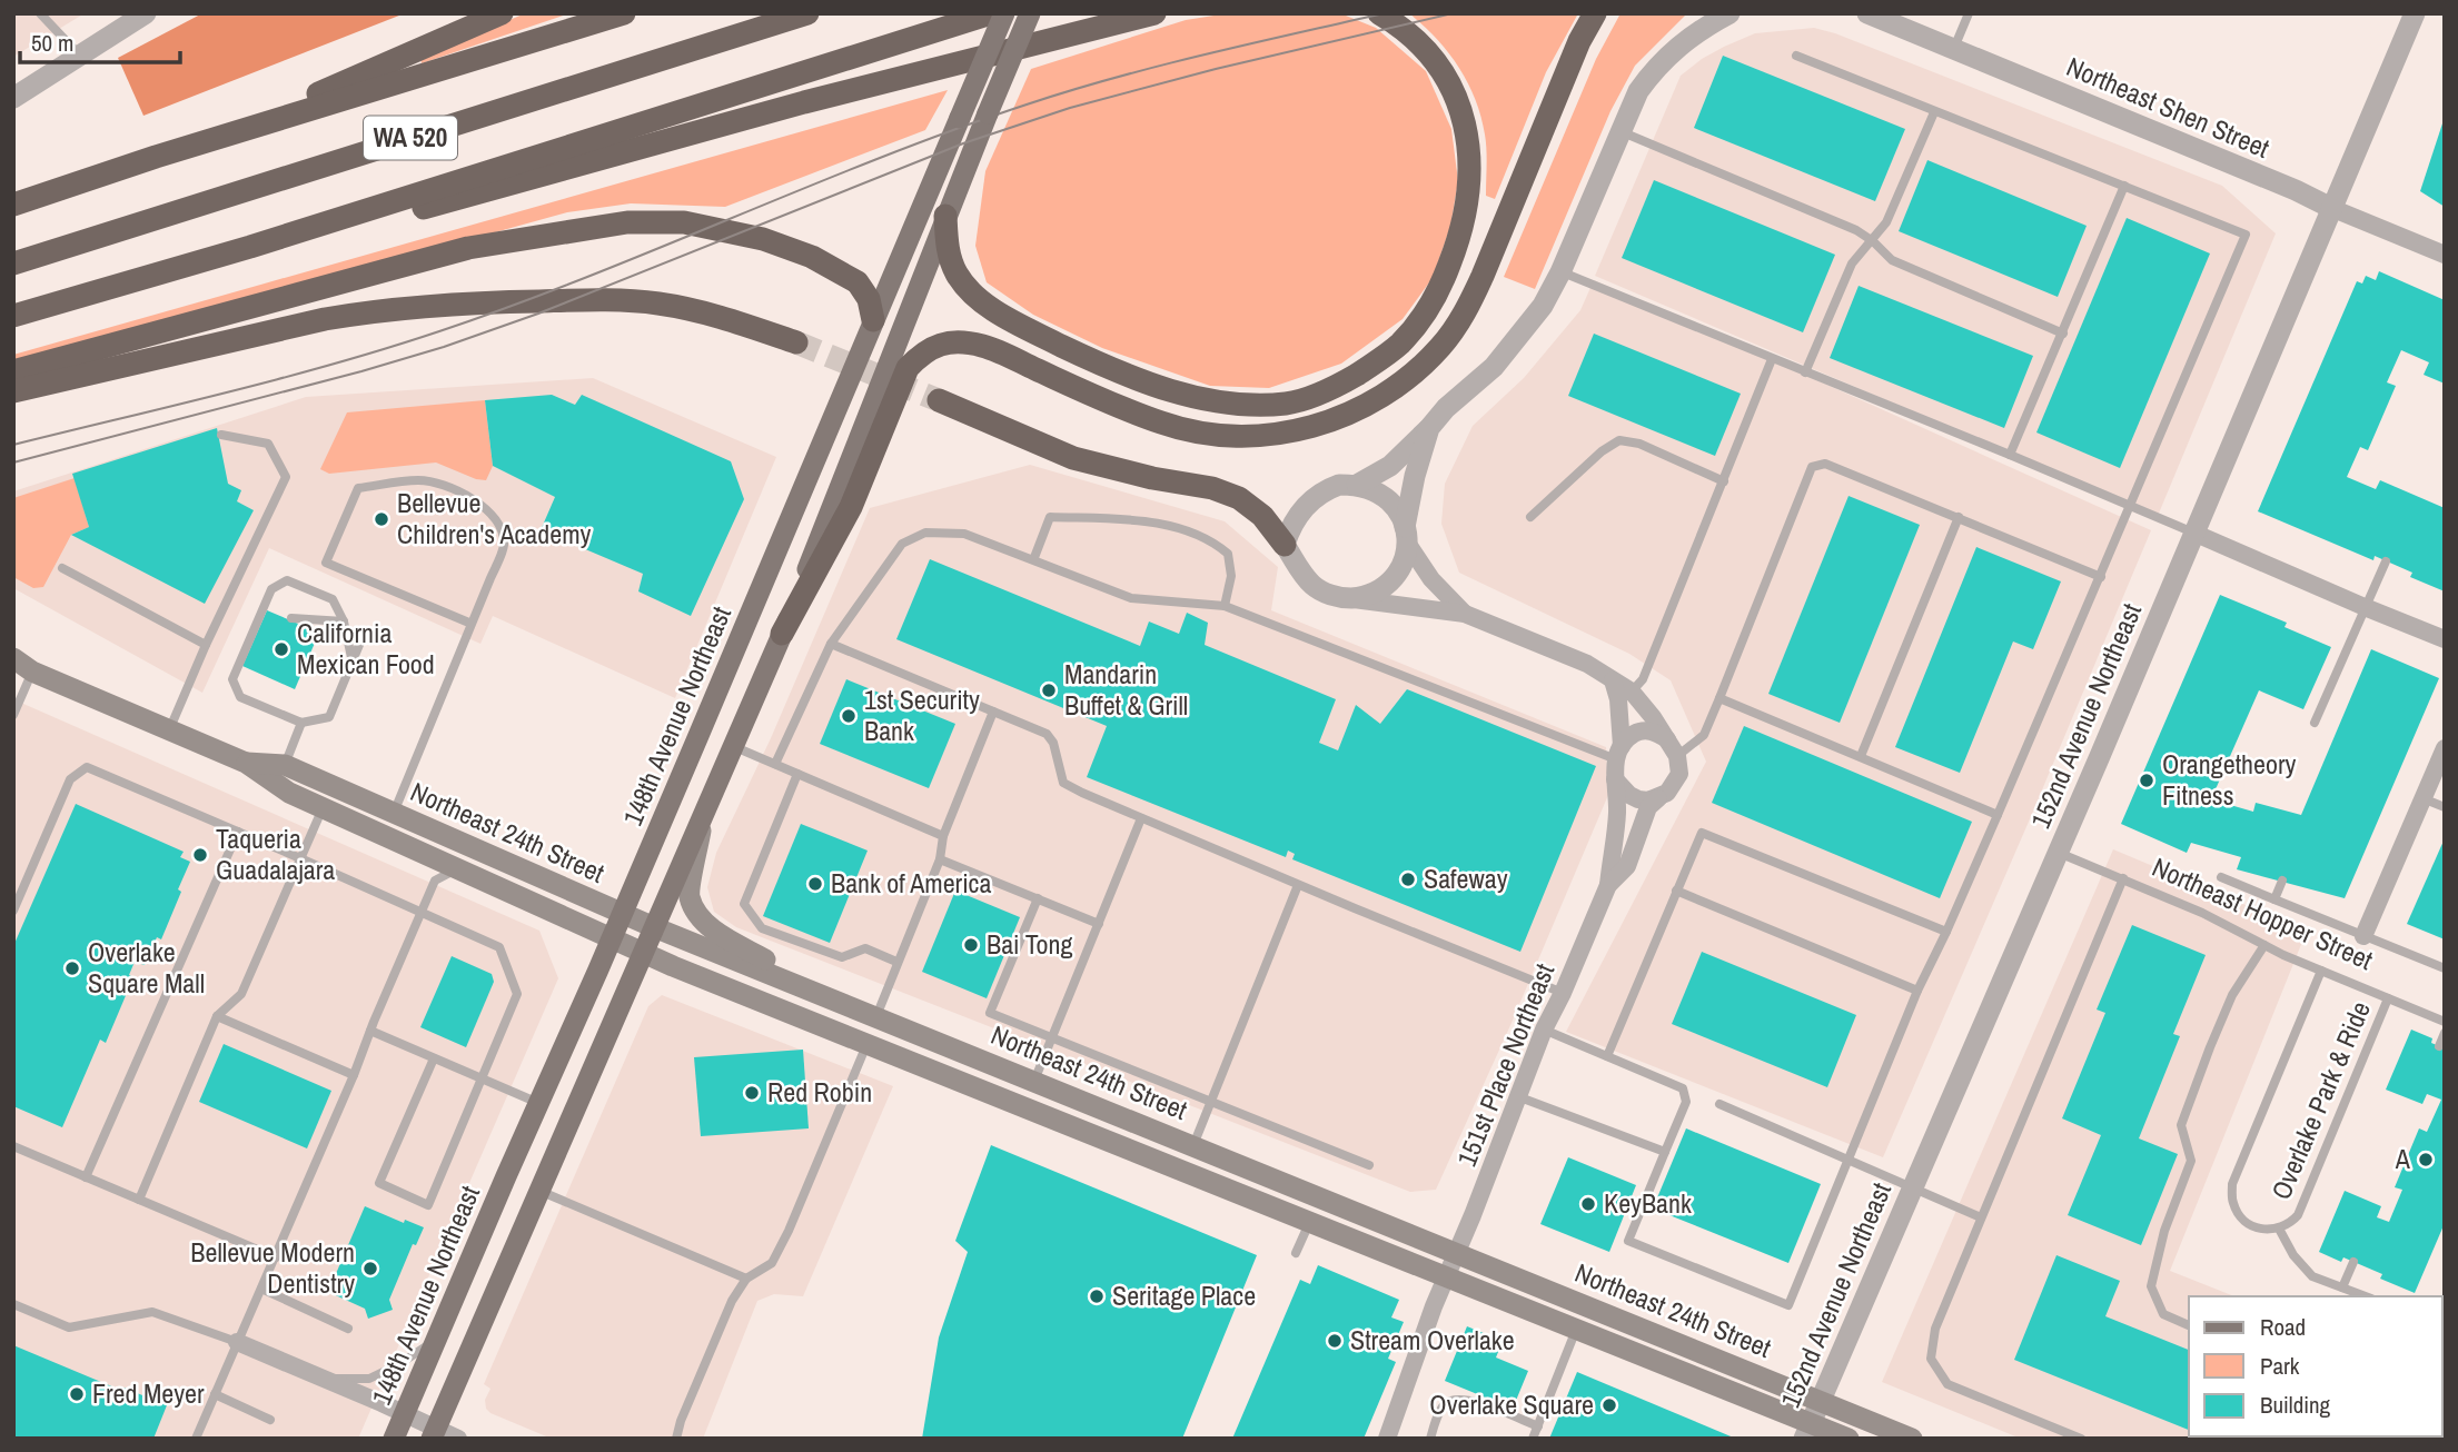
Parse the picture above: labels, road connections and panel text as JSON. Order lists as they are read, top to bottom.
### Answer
{
  "streets": {
    "highway": ["WA 520"],
    "main road": ["148th Avenue Northeast", "Northeast 24th Street"],
    "street": ["Northeast Shen Street", "152nd Avenue Northeast", "151st Place Northeast"],
    "lane": ["Northeast Hopper Street", "Overlake Park & Ride"]
  },
  "crossings": [
    ["Northeast Shen Street", "152nd Avenue Northeast"],
    ["148th Avenue Northeast", "Northeast 24th Street"],
    ["152nd Avenue Northeast", "Northeast 24th Street"],
    ["152nd Avenue Northeast", "Northeast Hopper Street"],
    ["Northeast 24th Street", "151st Place Northeast"],
    ["Northeast Hopper Street", "Overlake Park & Ride"]
  ],
  "places": [
    "Bellevue Children's Academy",
    "California Mexican Food",
    "Mandarin Buffet & Grill",
    "1st Security Bank",
    "Orangetheory Fitness",
    "Taqueria Guadalajara",
    "Safeway",
    "Bank of America",
    "Bai Tong",
    "Overlake Square Mall",
    "Red Robin",
    "A",
    "KeyBank",
    "Bellevue Modern Dentistry",
    "Seritage Place",
    "Stream Overlake",
    "Fred Meyer",
    "Overlake Square"
  ],
  "legend": ["Road", "Park", "Building"],
  "scale_bar": "50 m"
}
